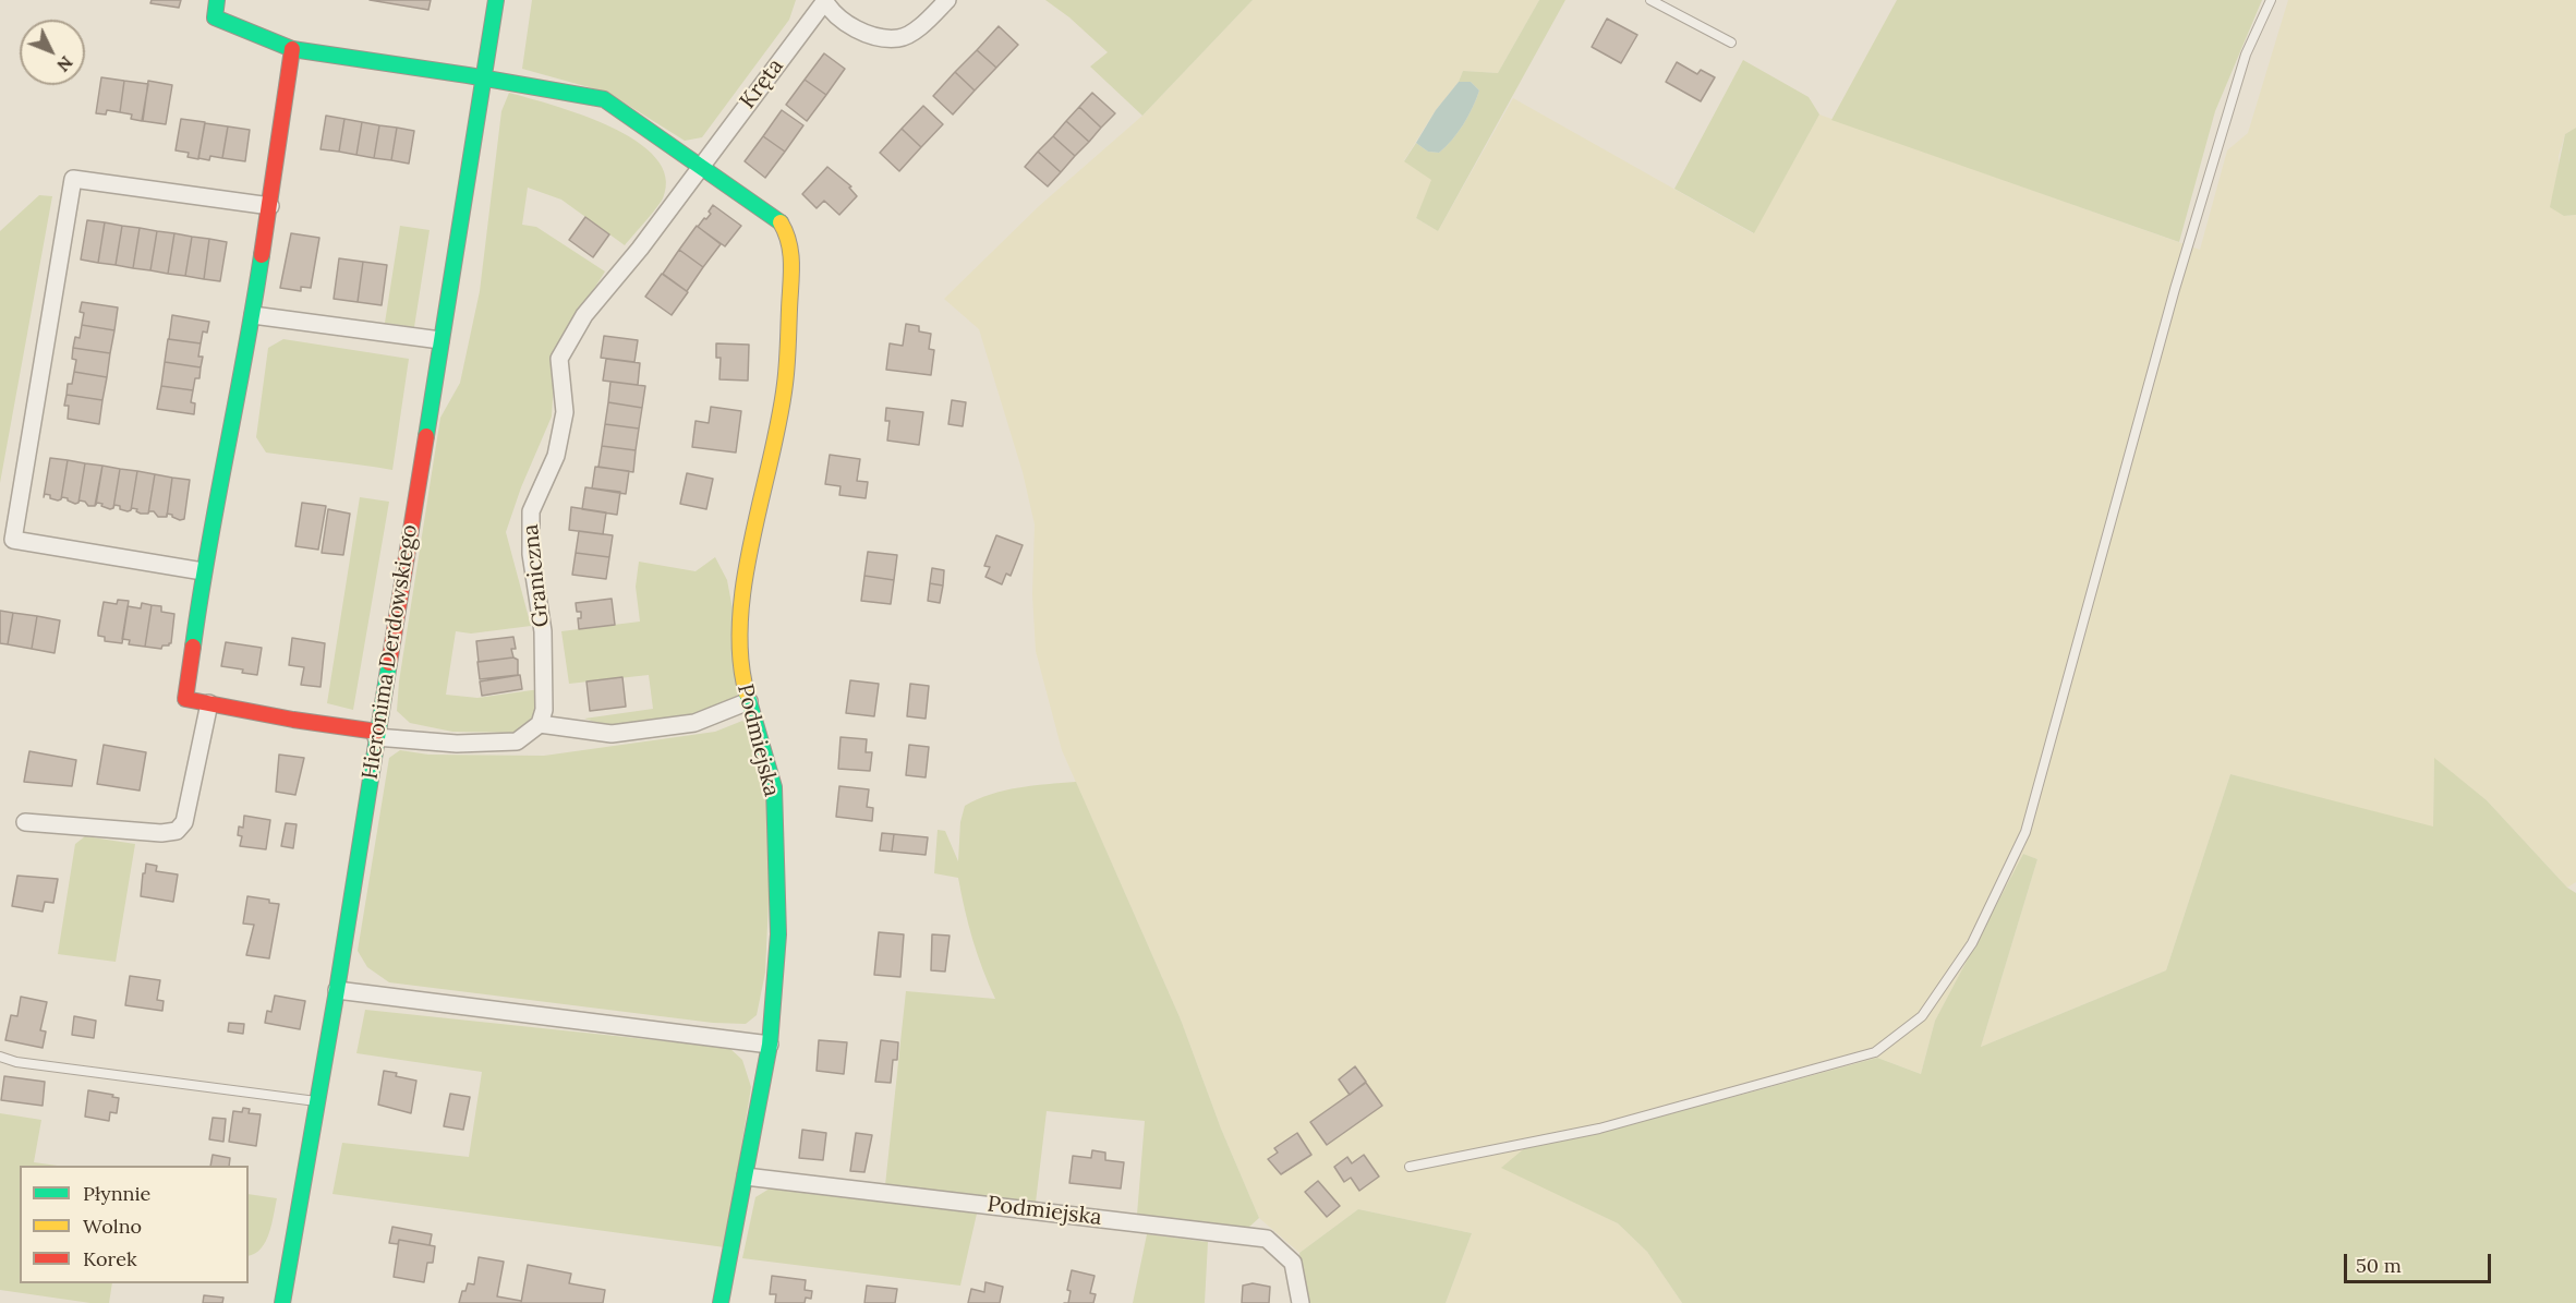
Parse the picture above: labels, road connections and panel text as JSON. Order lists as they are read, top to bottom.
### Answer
{
  "streets": {
    "street": [
      "Kręta",
      "Graniczna",
      "Hieronima Derdowskiego",
      "Podmiejska"
    ]
  },
  "crossings": [
    ["Kręta", "Graniczna"],
    ["Kręta", "Podmiejska"],
    ["Graniczna", "Podmiejska"]
  ],
  "legend": ["Płynnie", "Wolno", "Korek"],
  "scale_bar": "50 m",
  "north": "bottom right"
}
